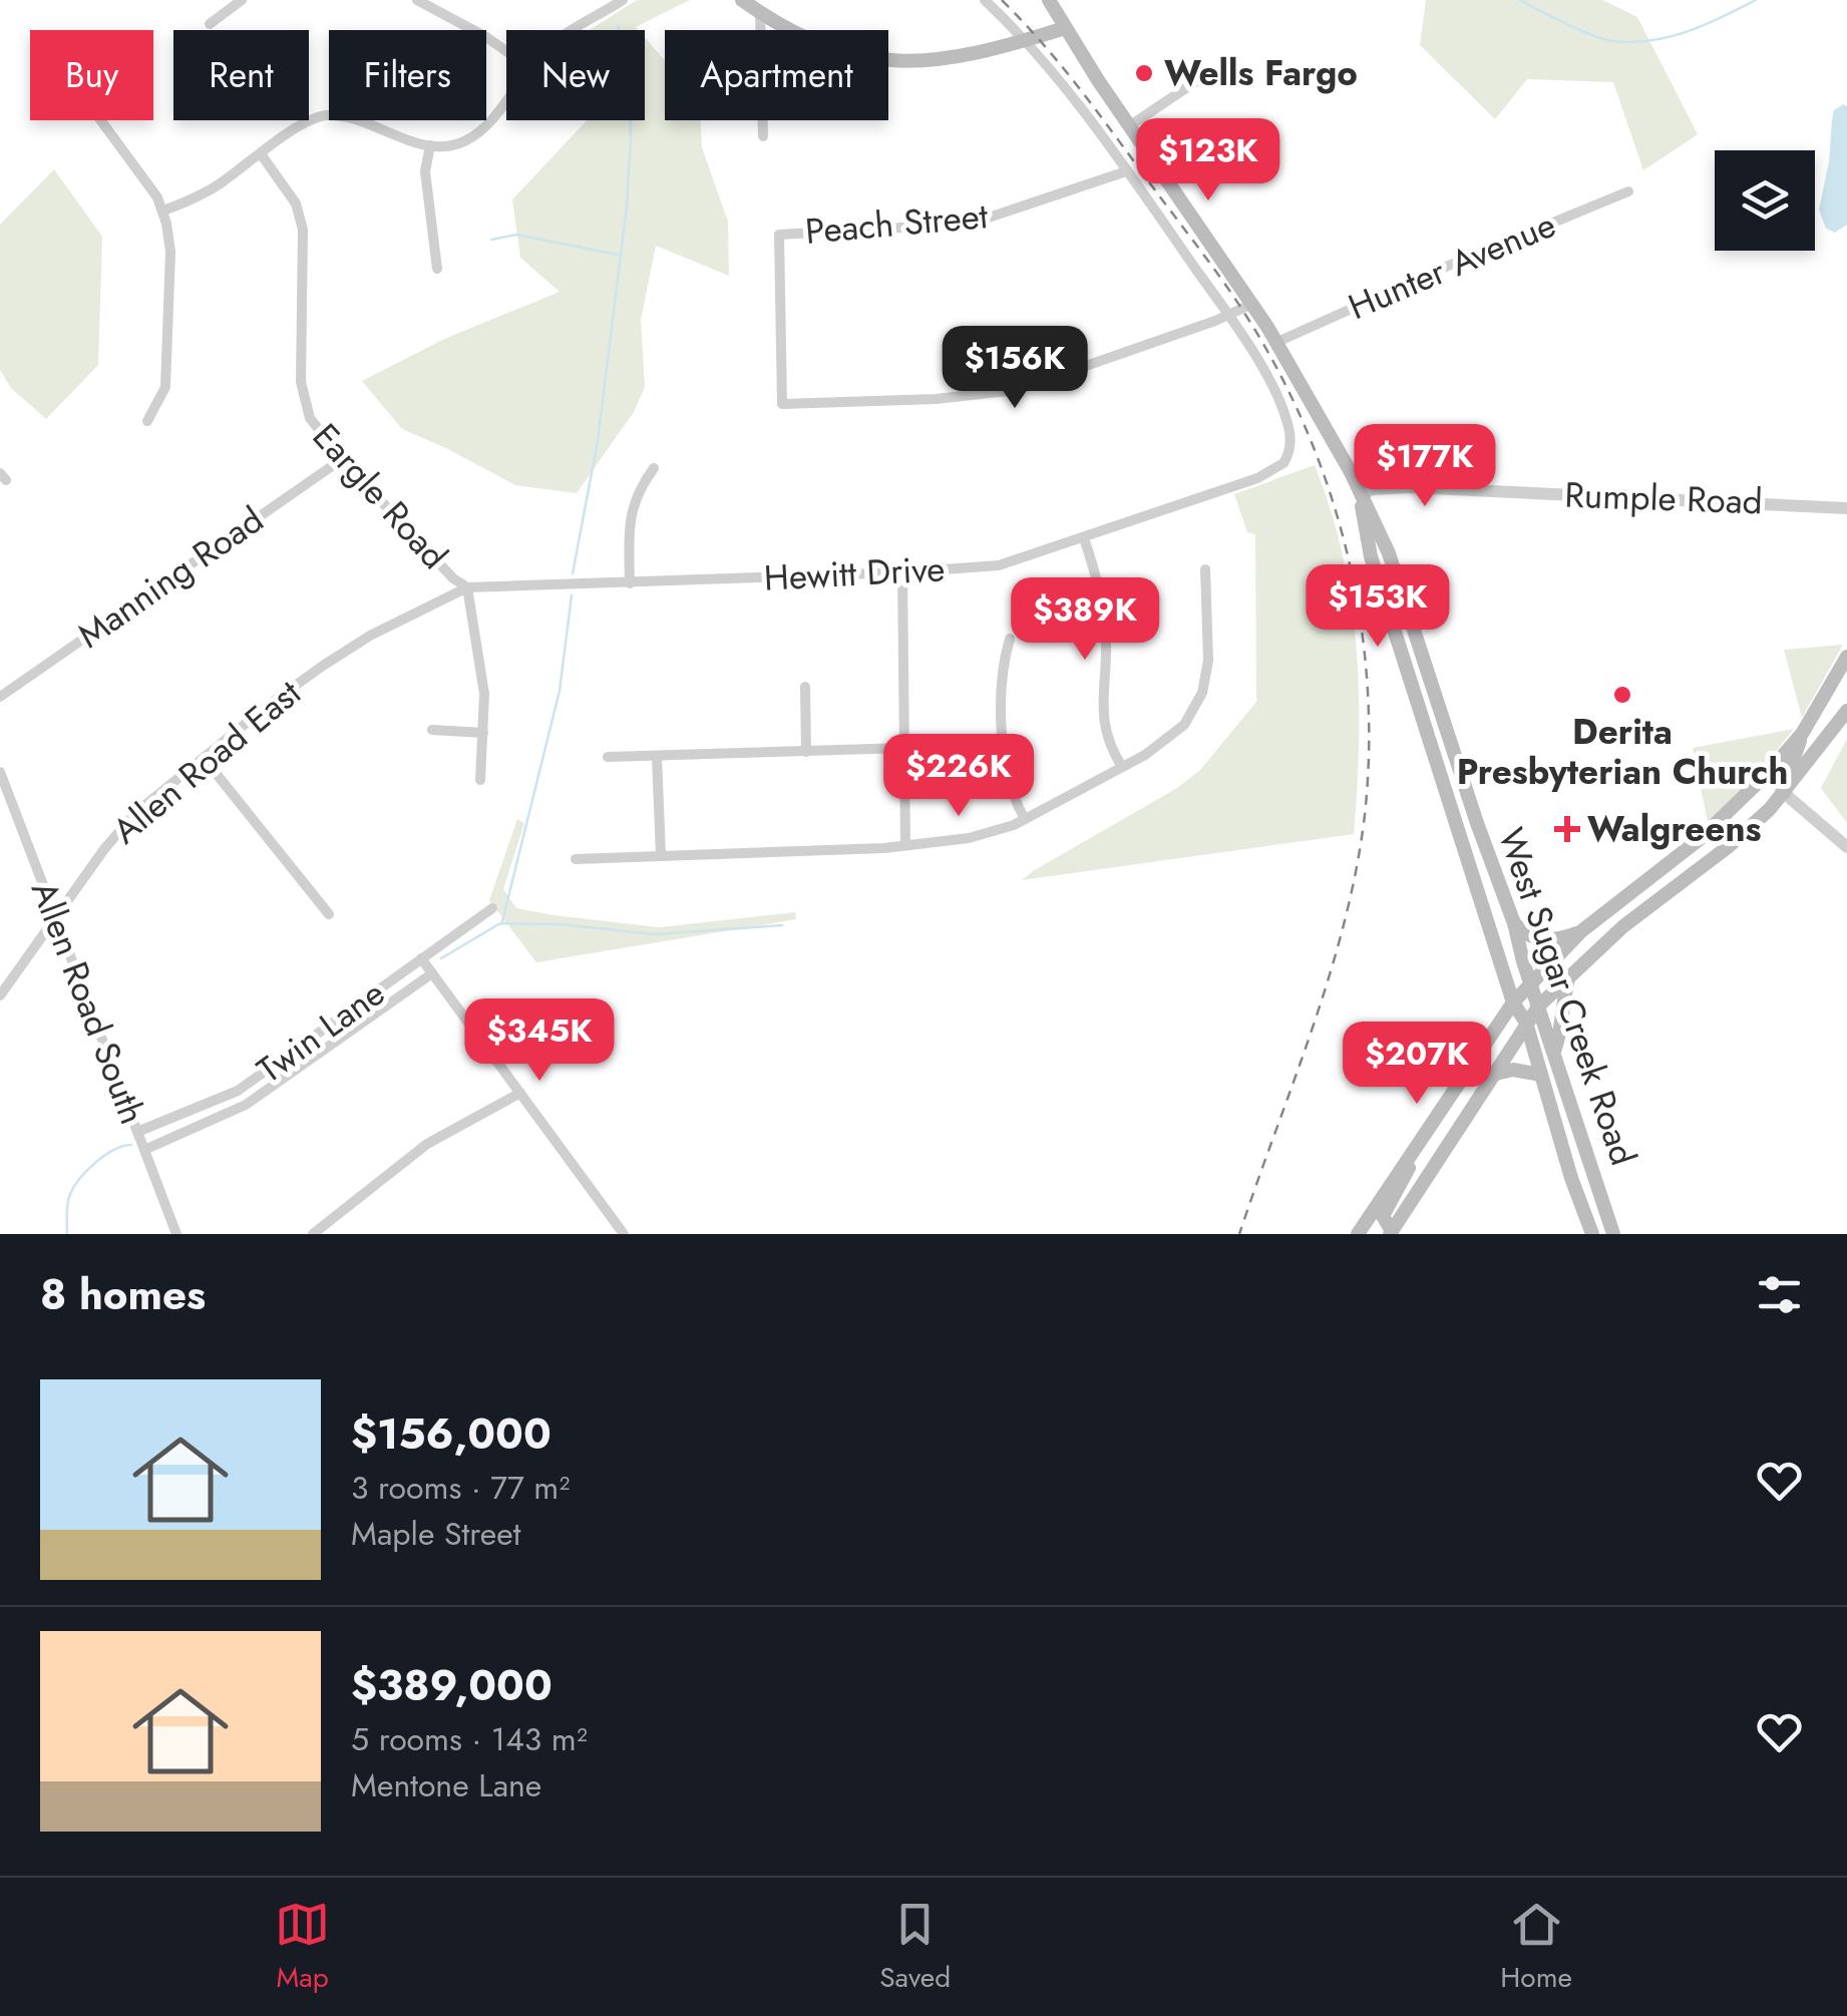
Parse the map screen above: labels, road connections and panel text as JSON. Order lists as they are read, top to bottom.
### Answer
{
  "streets": {
    "main road": ["West Sugar Creek Road"],
    "street": [
      "Peach Street",
      "Hunter Avenue",
      "Eargle Road",
      "Rumple Road",
      "Hewitt Drive",
      "Manning Road",
      "Allen Road East",
      "Allen Road South",
      "Twin Lane"
    ]
  },
  "crossings": [
    ["Peach Street", "Hewitt Drive"],
    ["Hunter Avenue", "West Sugar Creek Road"],
    ["Eargle Road", "Hewitt Drive"],
    ["Eargle Road", "Manning Road"],
    ["Eargle Road", "Allen Road East"],
    ["Rumple Road", "West Sugar Creek Road"],
    ["Hewitt Drive", "Allen Road East"],
    ["Allen Road East", "Allen Road South"],
    ["Allen Road South", "Twin Lane"]
  ],
  "places": {
    "other": ["Wells Fargo", "Derita Presbyterian Church"],
    "health": ["Walgreens"]
  },
  "page": {
    "chip": [
      "Buy",
      "Rent",
      "Filters",
      "New",
      "Apartment"
    ],
    "price": [
      "$123K",
      "$156K",
      "$177K",
      "$153K",
      "$389K",
      "$226K",
      "$345K",
      "$207K"
    ],
    "heading": "8 homes",
    "list": [
      {
        "name": "$156,000",
        "note": "3 rooms · 77 m² · Maple Street"
      },
      {
        "name": "$389,000",
        "note": "5 rooms · 143 m² · Mentone Lane"
      }
    ],
    "tabs": ["Map", "Saved", "Home"]
  }
}
